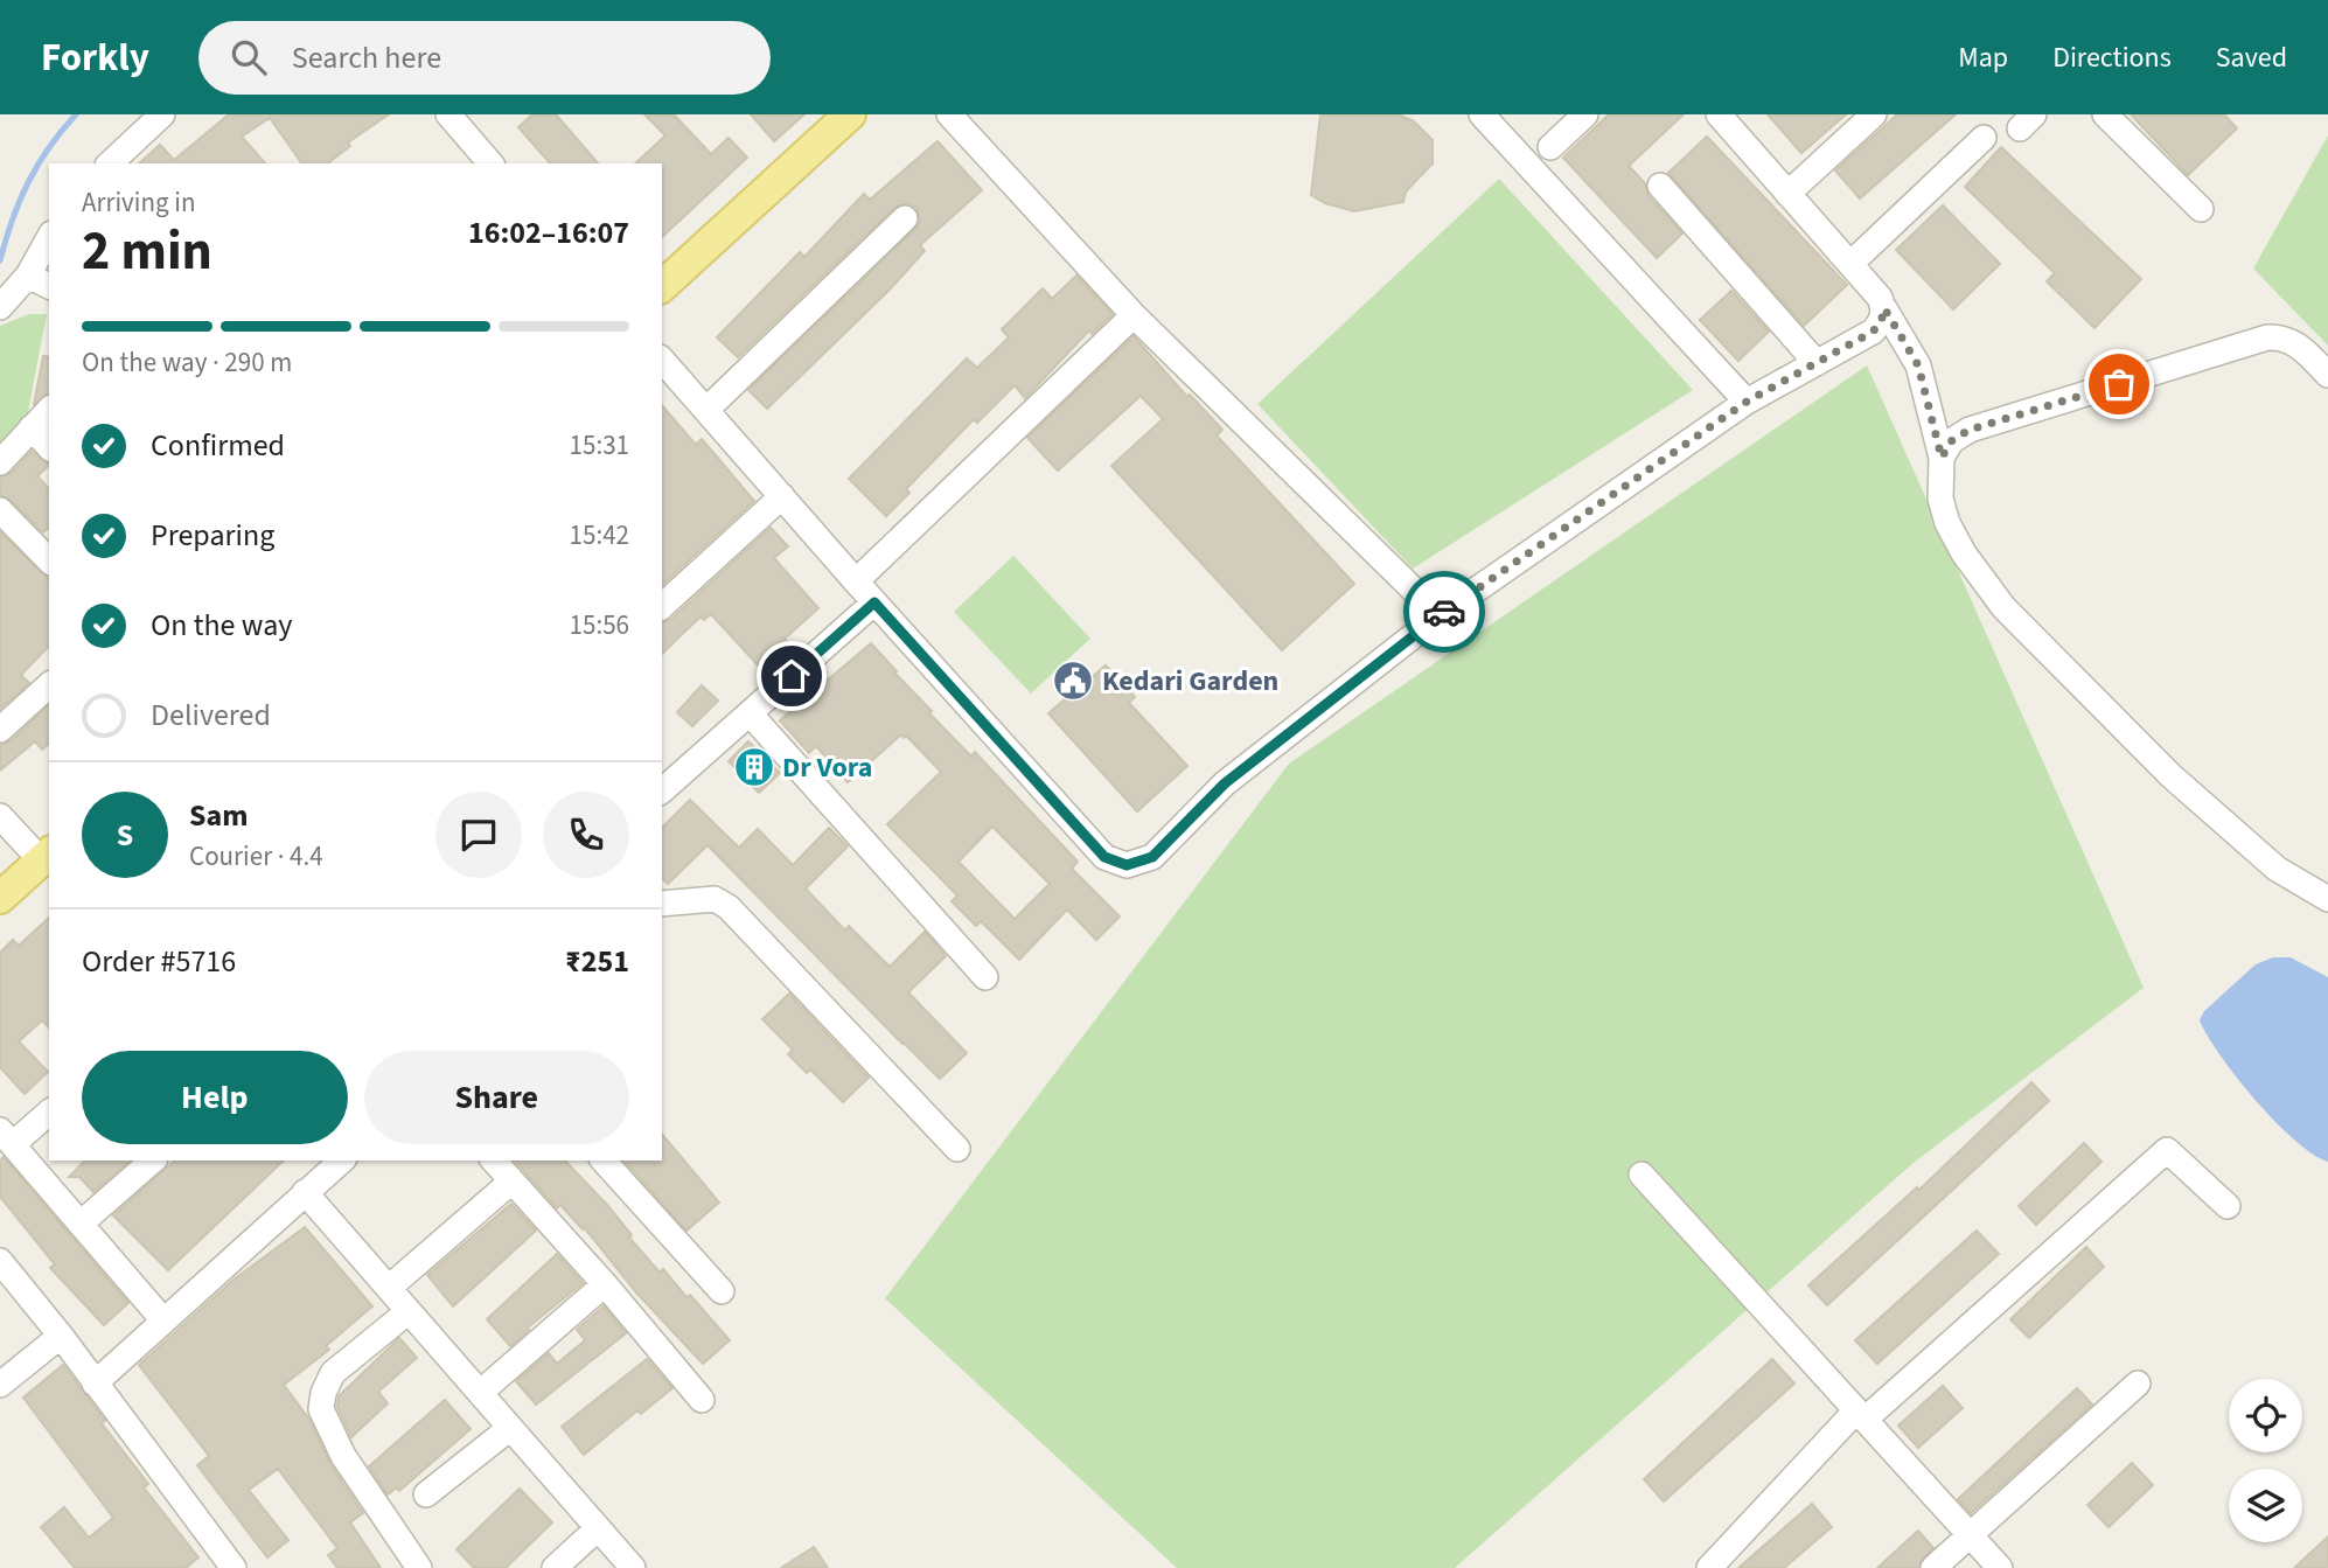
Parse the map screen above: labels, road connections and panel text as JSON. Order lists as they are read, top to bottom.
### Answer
{
  "places": {
    "public building": ["Kedari Garden"],
    "building": ["Dr Vora"]
  },
  "page": {
    "header": "Forkly",
    "search": "Search here",
    "nav": ["Map", "Directions", "Saved"],
    "heading": ["2 min", "Arriving in", "16:02–16:07"],
    "panel": [
      "Sam",
      "Courier · 4.4",
      "Order #5716",
      "₹251"
    ],
    "bar": "On the way · 290 m",
    "list": [
      ["Confirmed", "15:31"],
      ["Preparing", "15:42"],
      ["On the way", "15:56"],
      "Delivered"
    ],
    "round": "S",
    "buttons": ["Help", "Share"]
  }
}
